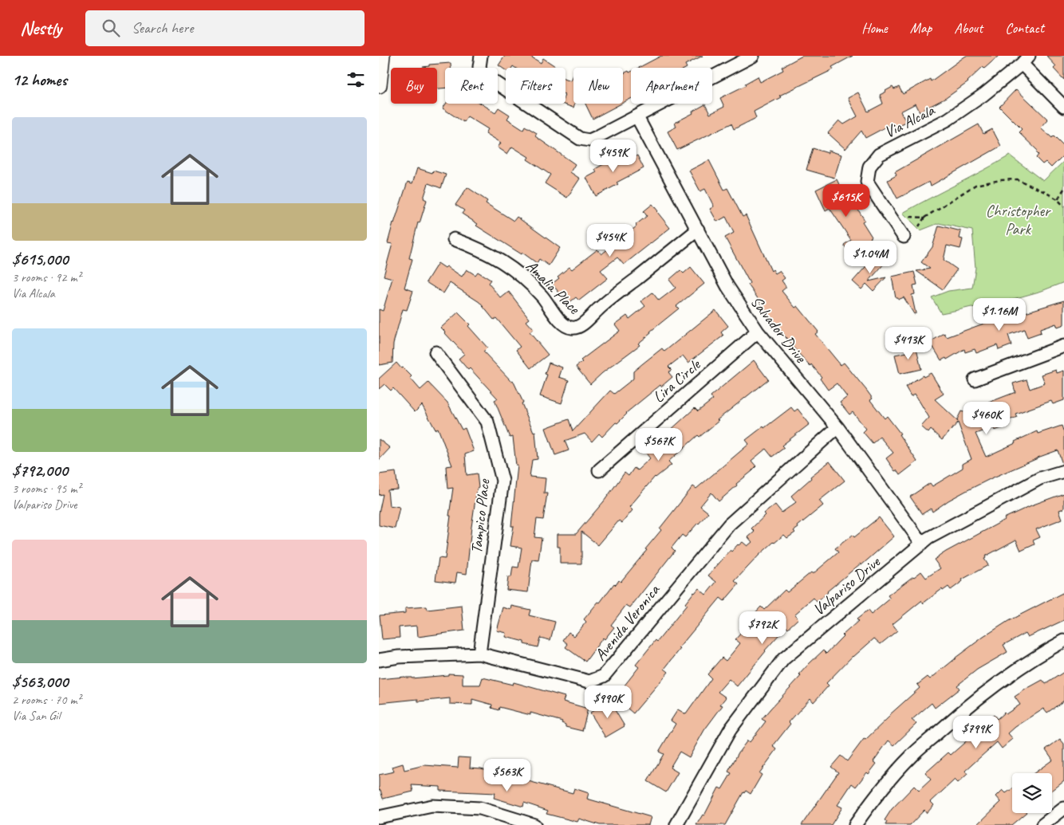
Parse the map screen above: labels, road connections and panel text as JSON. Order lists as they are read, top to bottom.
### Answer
{
  "streets": {
    "street": [
      "Via Alcala",
      "Amalia Place",
      "Salvador Drive",
      "Lira Circle",
      "Tampico Place",
      "Valpariso Drive",
      "Avenida Veronica"
    ]
  },
  "crossings": [
    ["Amalia Place", "Salvador Drive"],
    ["Salvador Drive", "Lira Circle"],
    ["Salvador Drive", "Valpariso Drive"],
    ["Salvador Drive", "Avenida Veronica"],
    ["Tampico Place", "Avenida Veronica"]
  ],
  "parks": ["Christopher Park"],
  "page": {
    "header": "Nestly",
    "search": "Search here",
    "nav": [
      "Home",
      "Map",
      "About",
      "Contact"
    ],
    "heading": "12 homes",
    "chip": [
      "Buy",
      "Rent",
      "Filters",
      "New",
      "Apartment"
    ],
    "list": [
      {
        "name": "$615,000",
        "note": "3 rooms · 92 m² · Via Alcala"
      },
      {
        "name": "$792,000",
        "note": "3 rooms · 95 m² · Valpariso Drive"
      },
      {
        "name": "$563,000",
        "note": "2 rooms · 70 m² · Via San Gil"
      }
    ],
    "price": [
      "$459K",
      "$615K",
      "$454K",
      "$1.04M",
      "$1.16M",
      "$413K",
      "$460K",
      "$567K",
      "$792K",
      "$990K",
      "$799K",
      "$563K"
    ]
  }
}
